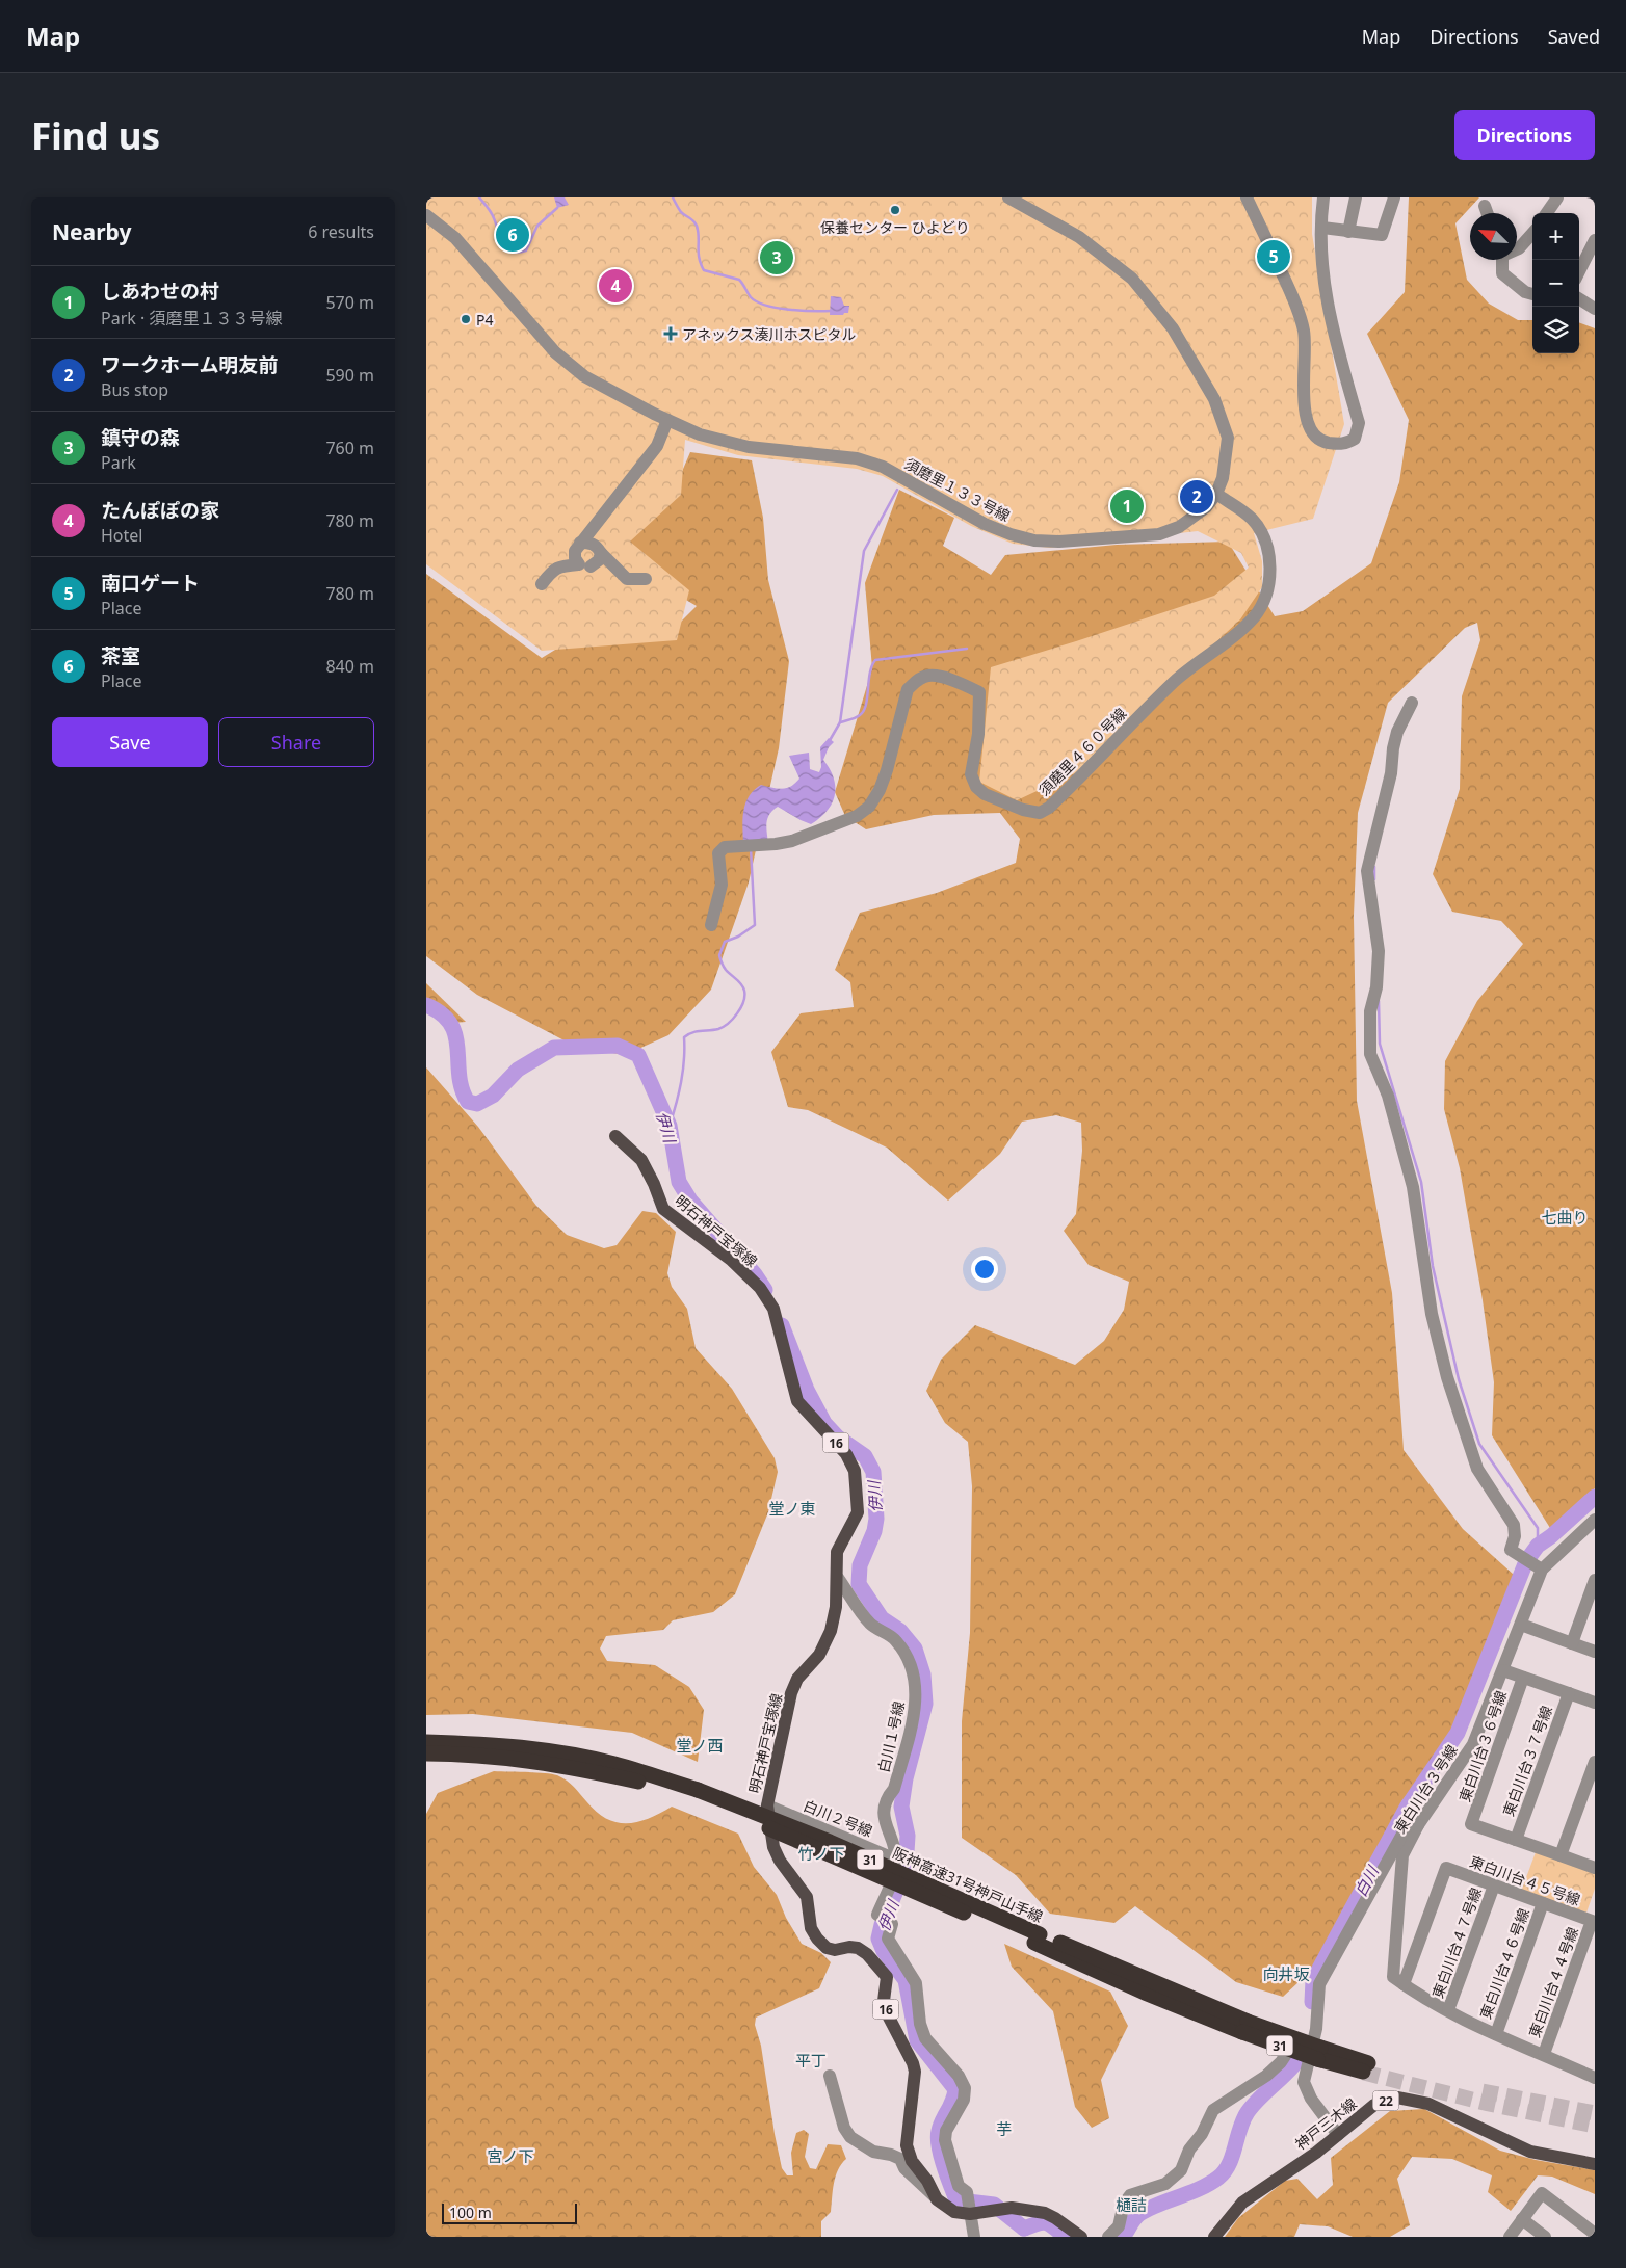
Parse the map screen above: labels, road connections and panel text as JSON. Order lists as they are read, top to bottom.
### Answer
{
  "streets": {
    "highway": ["31", "阪神高速31号神戸山手線"],
    "main road": [
      "明石神戸宝塚線",
      "16",
      "22",
      "神戸三木線"
    ],
    "street": [
      "須磨里１３３号線",
      "須磨里４６０号線",
      "白川１号線",
      "東白川台３６号線",
      "東白川台３７号線",
      "東白川台３号線",
      "白川２号線",
      "東白川台４５号線",
      "東白川台４７号線",
      "東白川台４６号線",
      "東白川台４４号線"
    ]
  },
  "crossings": [
    ["須磨里１３３号線", "須磨里４６０号線"],
    ["明石神戸宝塚線", "白川１号線"],
    ["明石神戸宝塚線", "白川２号線"],
    ["白川１号線", "白川２号線"],
    ["東白川台３６号線", "東白川台３７号線"],
    ["東白川台３号線", "東白川台４５号線"],
    ["東白川台４５号線", "東白川台４７号線"],
    ["東白川台４５号線", "東白川台４６号線"],
    ["東白川台４５号線", "東白川台４４号線"]
  ],
  "districts": [
    "七曲り",
    "堂ノ東",
    "堂ノ西",
    "竹ノ下",
    "向井坂",
    "平丁",
    "芋",
    "宮ノ下",
    "樋詰"
  ],
  "water": ["伊川", "白川"],
  "places": {
    "other": ["保養センター ひよどり", "P4"],
    "health": ["アネックス湊川ホスピタル"]
  },
  "scale_bar": "100 m",
  "north": "top left",
  "page": {
    "header": "Map",
    "nav": ["Map", "Directions", "Saved"],
    "buttons": [
      "Directions",
      ["Save", "Share"]
    ],
    "title": "Find us",
    "heading": ["Nearby", "6 results"],
    "map_buttons": ["+", "−"],
    "pins": [
      "6",
      "5",
      "3",
      "4",
      "2",
      "1"
    ],
    "list": [
      {
        "mark": "1",
        "name": "しあわせの村",
        "note": "Park · 須磨里１３３号線",
        "value": "570 m"
      },
      {
        "mark": "2",
        "name": "ワークホーム明友前",
        "note": "Bus stop",
        "value": "590 m"
      },
      {
        "mark": "3",
        "name": "鎮守の森",
        "note": "Park",
        "value": "760 m"
      },
      {
        "mark": "4",
        "name": "たんぽぽの家",
        "note": "Hotel",
        "value": "780 m"
      },
      {
        "mark": "5",
        "name": "南口ゲート",
        "note": "Place",
        "value": "780 m"
      },
      {
        "mark": "6",
        "name": "茶室",
        "note": "Place",
        "value": "840 m"
      }
    ],
    "scale": "100 m"
  }
}
